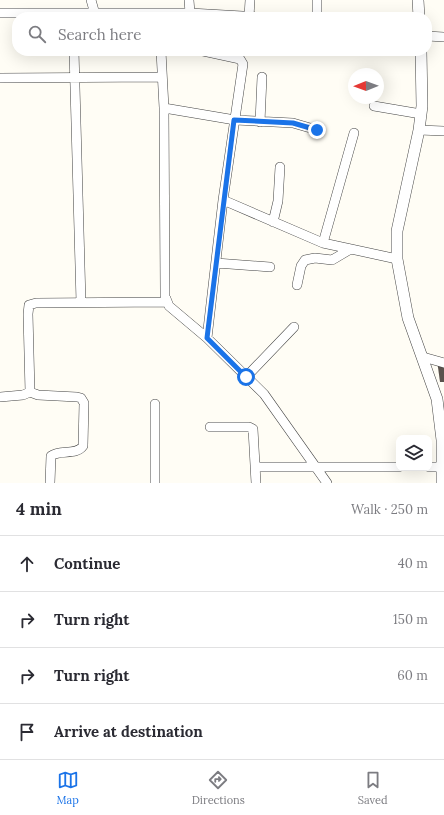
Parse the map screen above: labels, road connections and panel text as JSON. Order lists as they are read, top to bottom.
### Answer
{
  "north": "left",
  "page": {
    "search": "Search here",
    "heading": ["4 min", "Walk · 250 m"],
    "list": [
      ["Continue", "40 m"],
      ["Turn right", "150 m"],
      ["Turn right", "60 m"],
      "Arrive at destination"
    ],
    "nav": ["Map", "Directions", "Saved"]
  }
}
